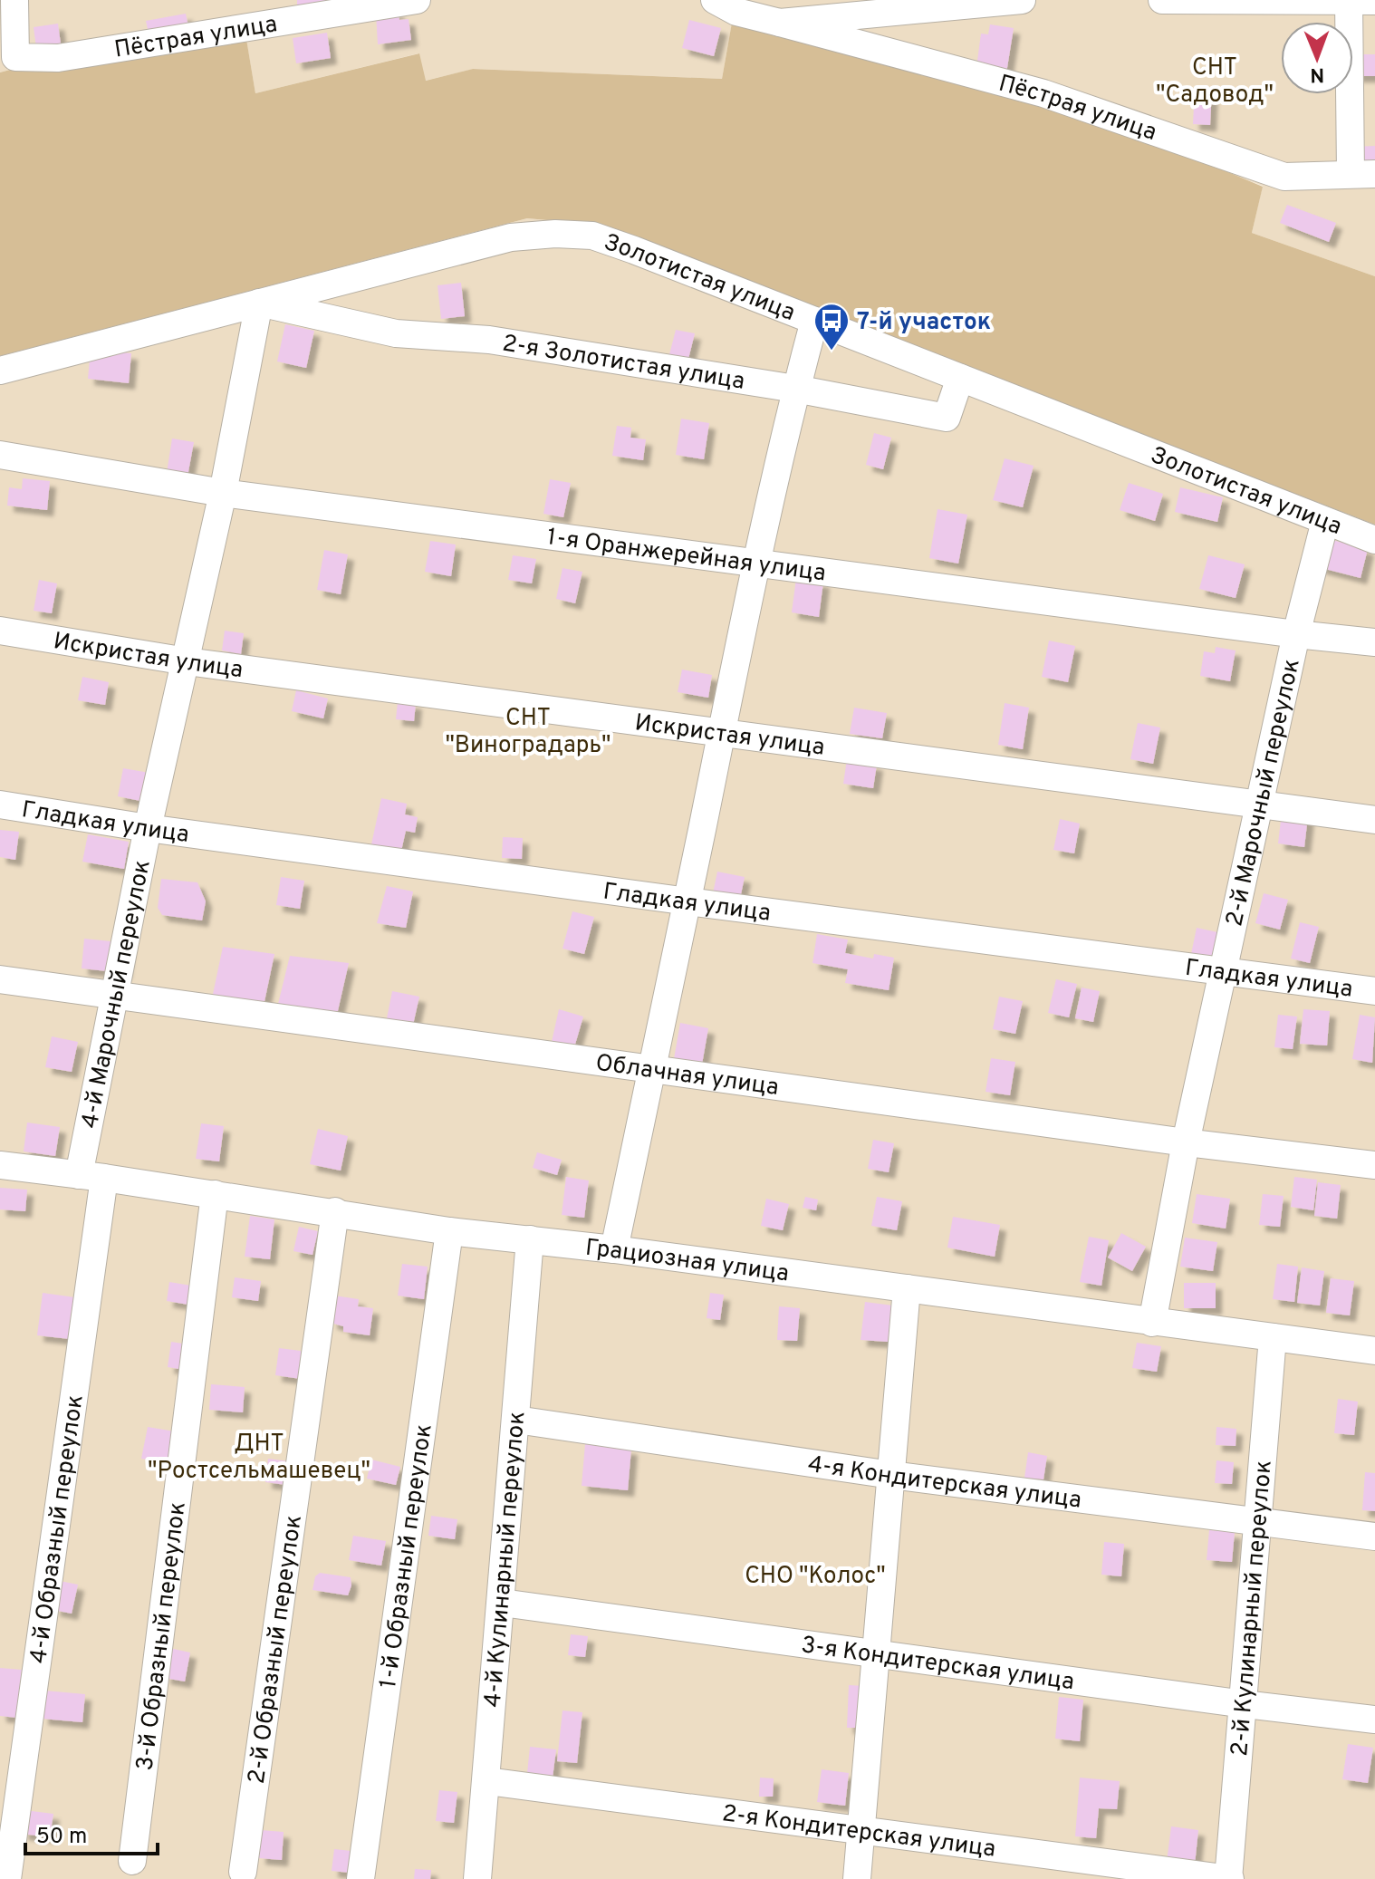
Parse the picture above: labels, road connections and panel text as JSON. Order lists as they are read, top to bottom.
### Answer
{
  "streets": {
    "street": [
      "Пёстрая улица",
      "Золотистая улица",
      "2-я Золотистая улица",
      "1-я Оранжерейная улица",
      "Искристая улица",
      "2-й Марочный переулок",
      "Гладкая улица",
      "4-й Марочный переулок",
      "Облачная улица",
      "Грациозная улица",
      "4-я Кондитерская улица",
      "4-й Образный переулок",
      "1-й Образный переулок",
      "4-й Кулинарный переулок",
      "2-й Кулинарный переулок",
      "3-й Образный переулок",
      "2-й Образный переулок",
      "3-я Кондитерская улица",
      "2-я Кондитерская улица"
    ]
  },
  "crossings": [
    ["Золотистая улица", "2-я Золотистая улица"],
    ["Золотистая улица", "2-й Марочный переулок"],
    ["Золотистая улица", "4-й Марочный переулок"],
    ["2-я Золотистая улица", "4-й Марочный переулок"],
    ["1-я Оранжерейная улица", "2-й Марочный переулок"],
    ["1-я Оранжерейная улица", "4-й Марочный переулок"],
    ["Искристая улица", "2-й Марочный переулок"],
    ["Искристая улица", "4-й Марочный переулок"],
    ["2-й Марочный переулок", "Гладкая улица"],
    ["2-й Марочный переулок", "Облачная улица"],
    ["2-й Марочный переулок", "Грациозная улица"],
    ["Гладкая улица", "4-й Марочный переулок"],
    ["4-й Марочный переулок", "Облачная улица"],
    ["4-й Марочный переулок", "Грациозная улица"],
    ["4-й Марочный переулок", "4-й Образный переулок"],
    ["Грациозная улица", "4-й Образный переулок"],
    ["Грациозная улица", "1-й Образный переулок"],
    ["Грациозная улица", "4-й Кулинарный переулок"],
    ["Грациозная улица", "2-й Кулинарный переулок"],
    ["Грациозная улица", "3-й Образный переулок"],
    ["Грациозная улица", "2-й Образный переулок"],
    ["4-я Кондитерская улица", "4-й Кулинарный переулок"],
    ["4-я Кондитерская улица", "2-й Кулинарный переулок"],
    ["4-й Кулинарный переулок", "3-я Кондитерская улица"],
    ["4-й Кулинарный переулок", "2-я Кондитерская улица"],
    ["2-й Кулинарный переулок", "3-я Кондитерская улица"],
    ["2-й Кулинарный переулок", "2-я Кондитерская улица"]
  ],
  "parks": [
    "СНТ \"Садовод\"",
    "СНТ \"Виноградарь\"",
    "ДНТ \"Ростсельмашевец\"",
    "СНО \"Колос\""
  ],
  "places": {
    "bus stop": ["7-й участок"]
  },
  "scale_bar": "50 m",
  "north": "bottom"
}
